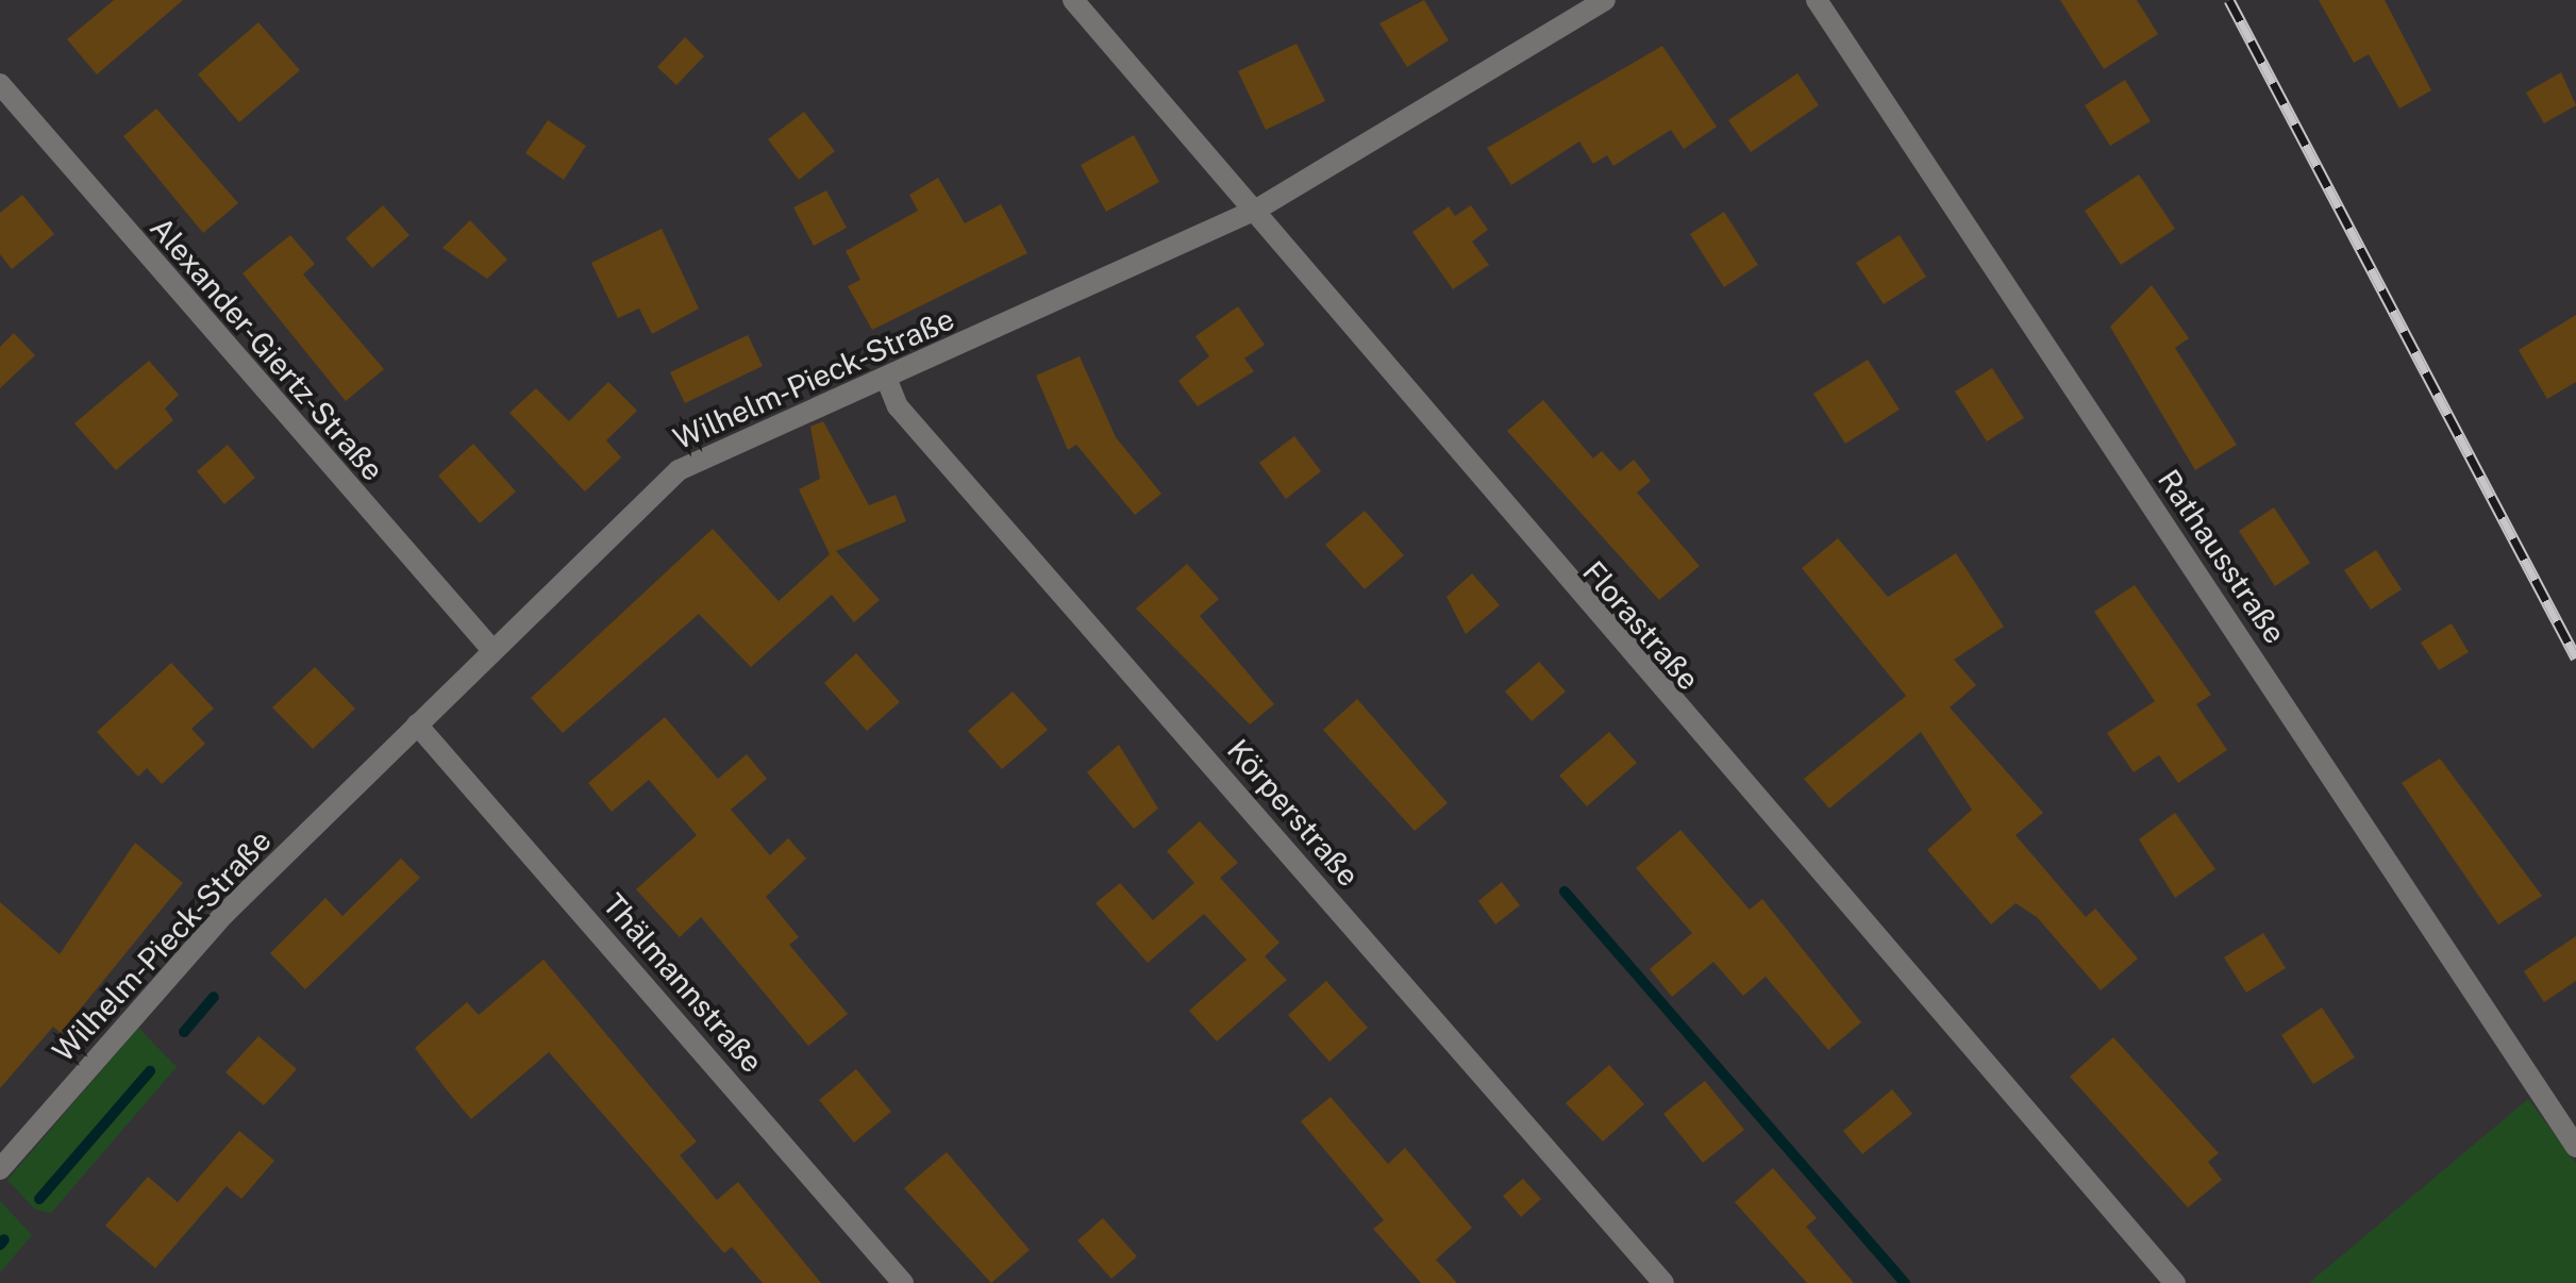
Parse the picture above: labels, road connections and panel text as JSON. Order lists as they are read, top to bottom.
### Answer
{
  "streets": {
    "street": [
      "Alexander-Giertz-Straße",
      "Wilhelm-Pieck-Straße",
      "Rathausstraße",
      "Florastraße",
      "Körperstraße",
      "Thälmannstraße"
    ]
  },
  "crossings": [
    ["Alexander-Giertz-Straße", "Wilhelm-Pieck-Straße"],
    ["Wilhelm-Pieck-Straße", "Florastraße"],
    ["Wilhelm-Pieck-Straße", "Körperstraße"],
    ["Wilhelm-Pieck-Straße", "Thälmannstraße"]
  ]
}
